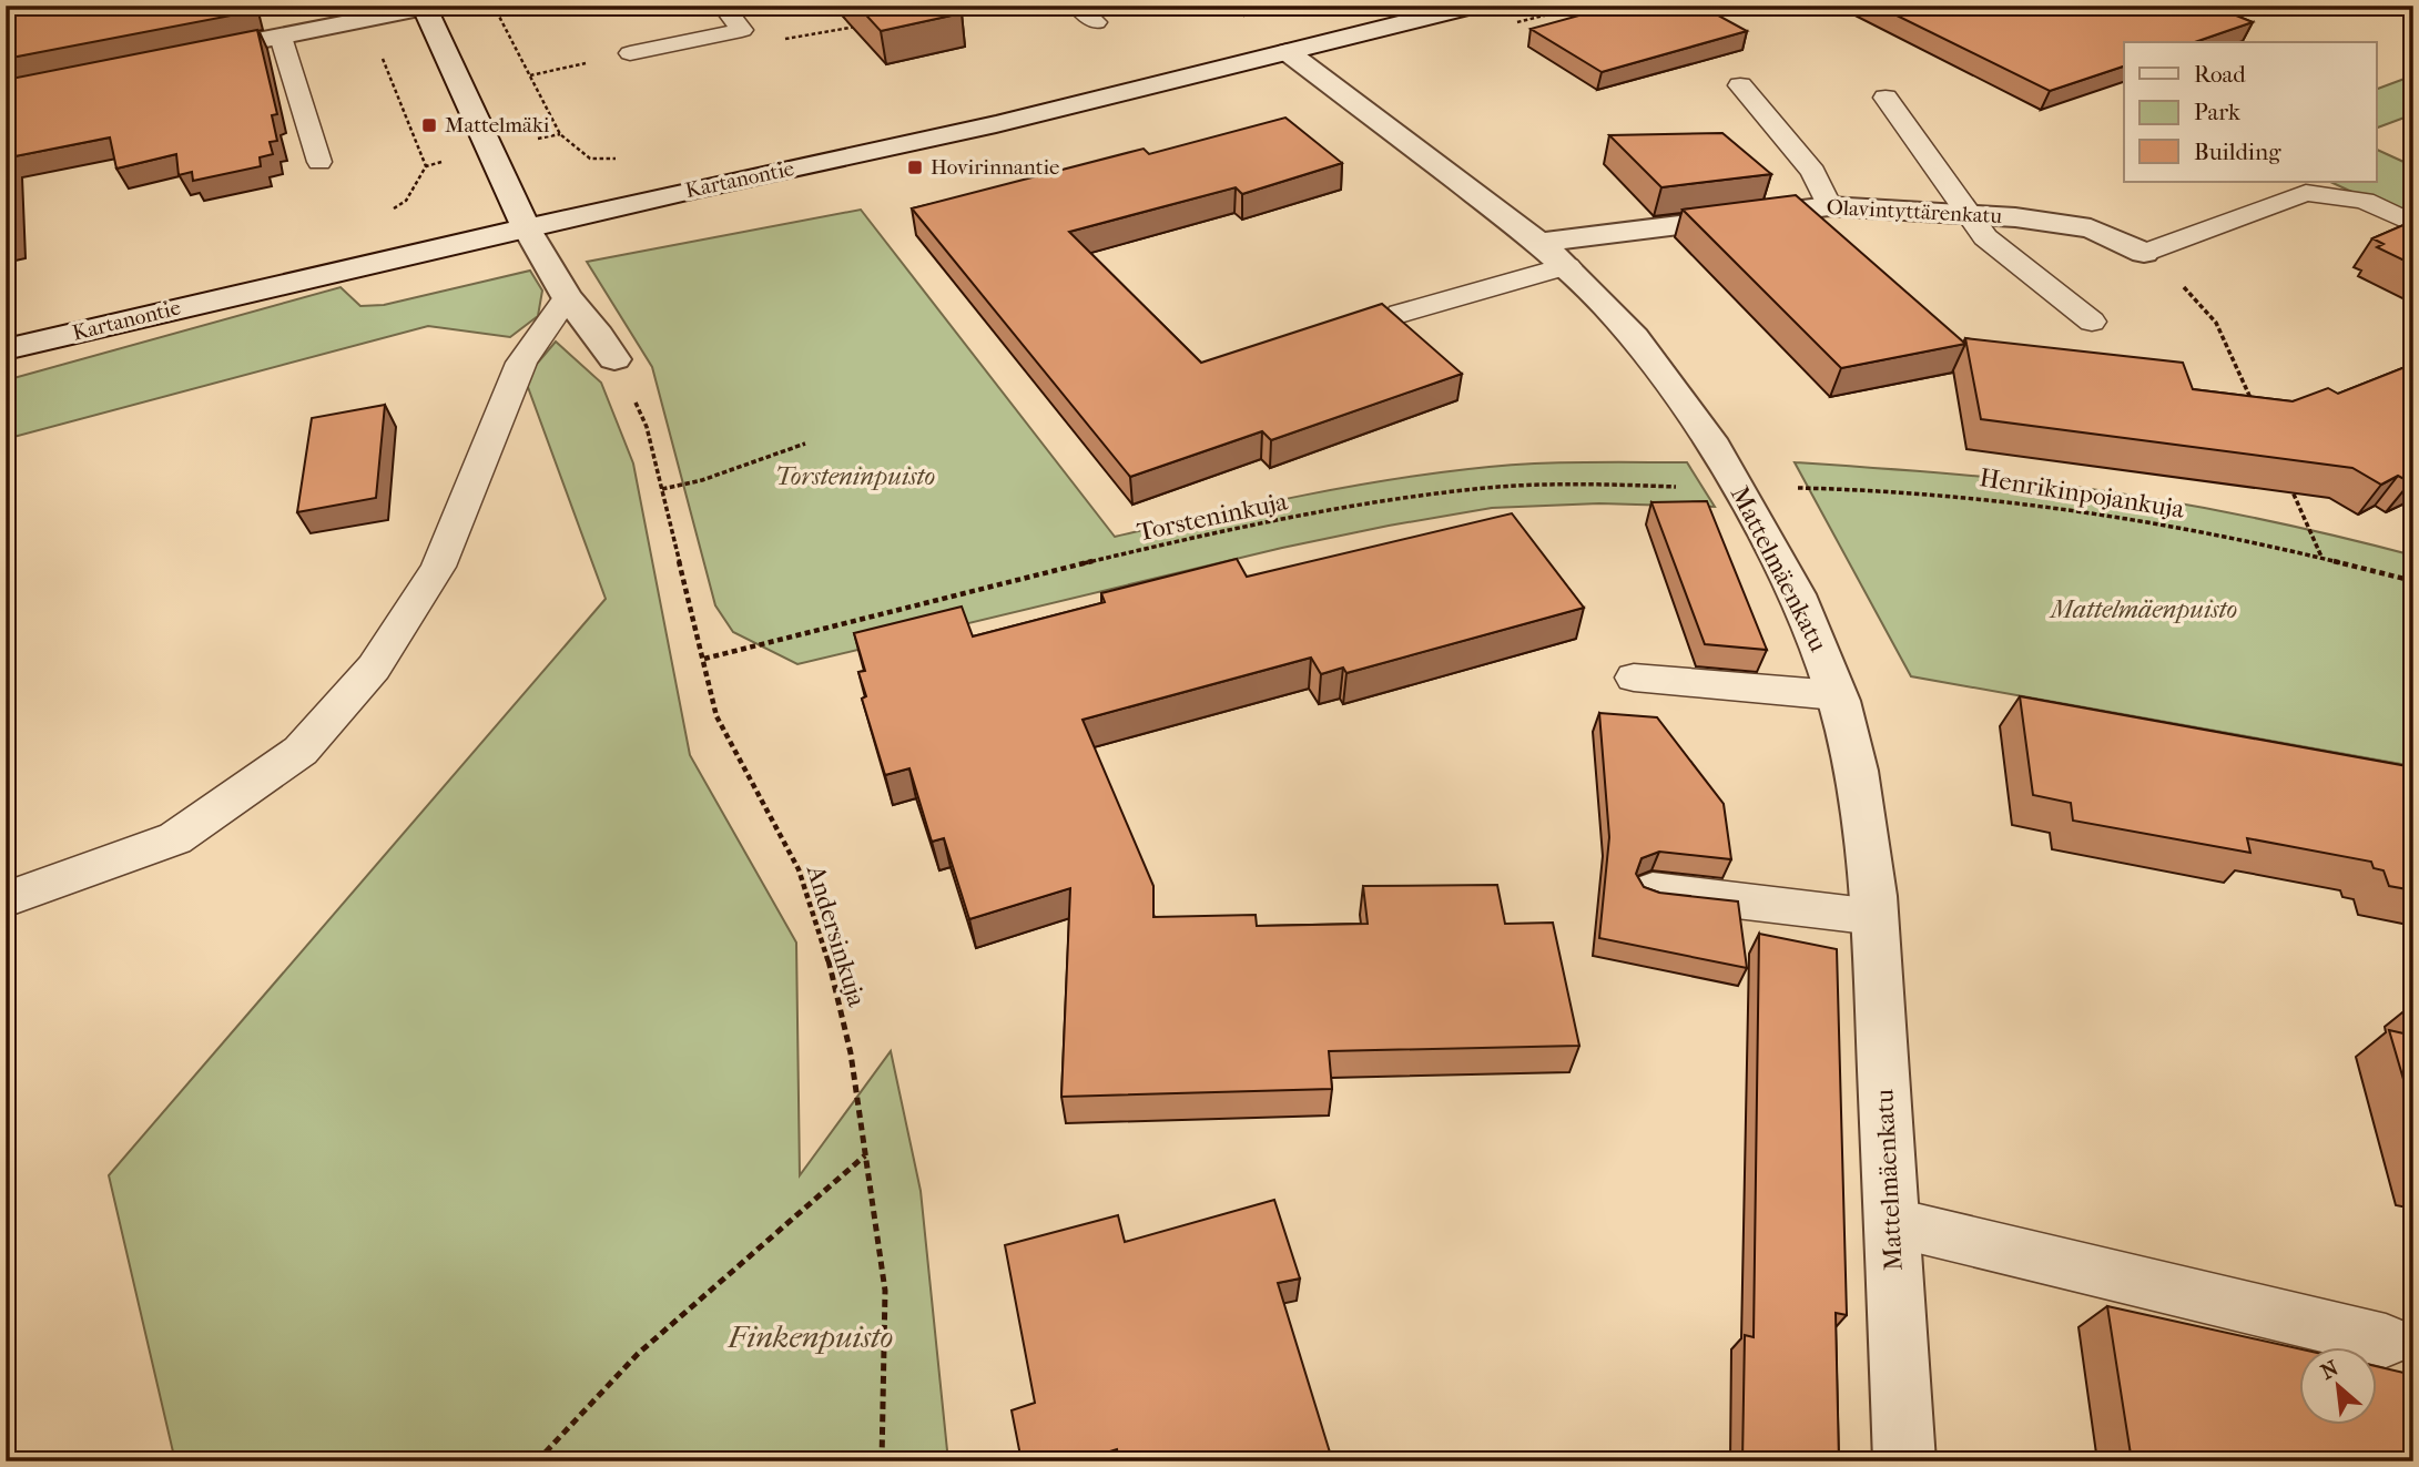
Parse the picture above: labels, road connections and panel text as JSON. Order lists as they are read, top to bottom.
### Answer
{
  "streets": {
    "street": ["Kartanontie", "Olavintyttärenkatu", "Mattelmäenkatu"],
    "path": ["Henrikinpojankuja", "Torsteninkuja", "Andersinkuja"]
  },
  "crossings": [
    ["Kartanontie", "Mattelmäenkatu"],
    ["Olavintyttärenkatu", "Mattelmäenkatu"],
    ["Henrikinpojankuja", "Torsteninkuja"],
    ["Henrikinpojankuja", "Mattelmäenkatu"],
    ["Torsteninkuja", "Mattelmäenkatu"],
    ["Torsteninkuja", "Andersinkuja"]
  ],
  "parks": ["Torsteninpuisto", "Mattelmäenpuisto", "Finkenpuisto"],
  "places": {
    "transit": ["Mattelmäki", "Hovirinnantie"]
  },
  "legend": ["Road", "Park", "Building"],
  "north": "top left"
}
